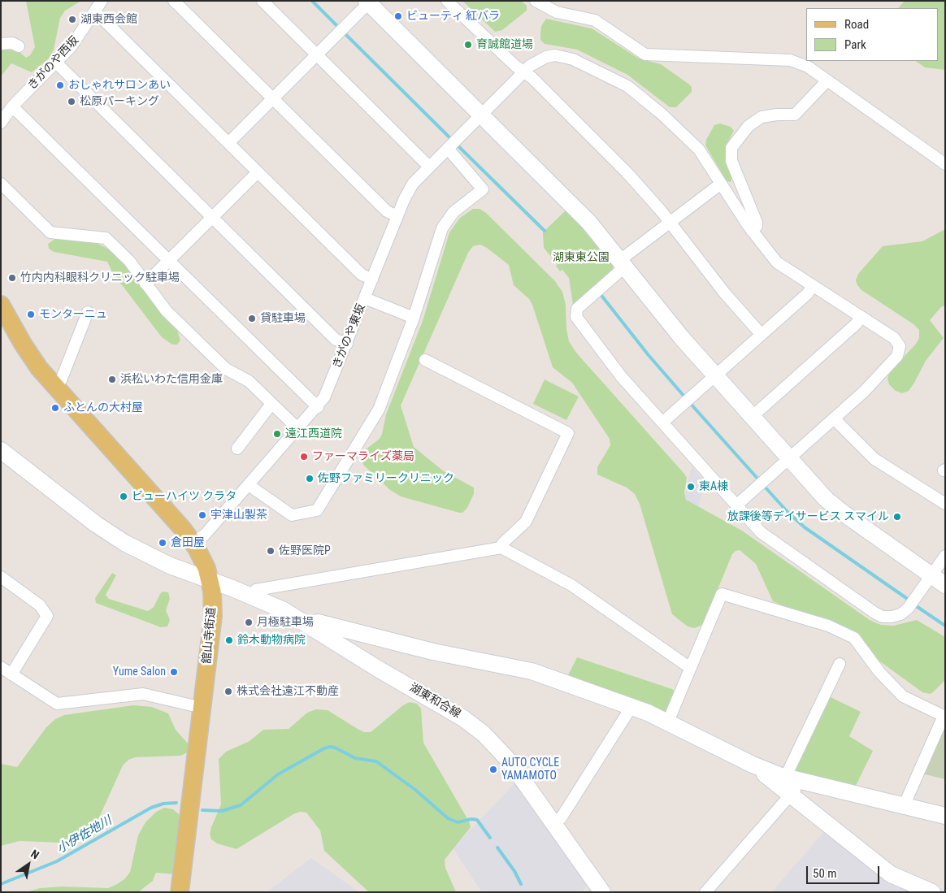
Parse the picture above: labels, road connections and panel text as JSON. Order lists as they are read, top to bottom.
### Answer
{
  "streets": {
    "main road": ["舘山寺街道"],
    "street": ["きがのや西坂", "きがのや東坂", "湖東和合線"]
  },
  "crossings": [
    ["きがのや東坂", "舘山寺街道"],
    ["舘山寺街道", "湖東和合線"]
  ],
  "water": ["小伊佐地川"],
  "parks": ["湖東東公園"],
  "places": [
    "ビューティ 紅バラ",
    "湖東西会館",
    "育誠館道場",
    "おしゃれサロンあい",
    "松原パーキング",
    "竹内内科眼科クリニック駐車場",
    "モンターニュ",
    "貸駐車場",
    "浜松いわた信用金庫",
    "ふとんの大村屋",
    "遠江西道院",
    "ファーマライズ薬局",
    "佐野ファミリークリニック",
    "東A棟",
    "ビューハイツ クラタ",
    "宇津山製茶",
    "放課後等デイサービス スマイル",
    "倉田屋",
    "佐野医院P",
    "月極駐車場",
    "鈴木動物病院",
    "Yume Salon",
    "株式会社遠江不動産",
    "AUTO CYCLE YAMAMOTO"
  ],
  "legend": ["Road", "Park"],
  "scale_bar": "50 m",
  "north": "top right"
}
